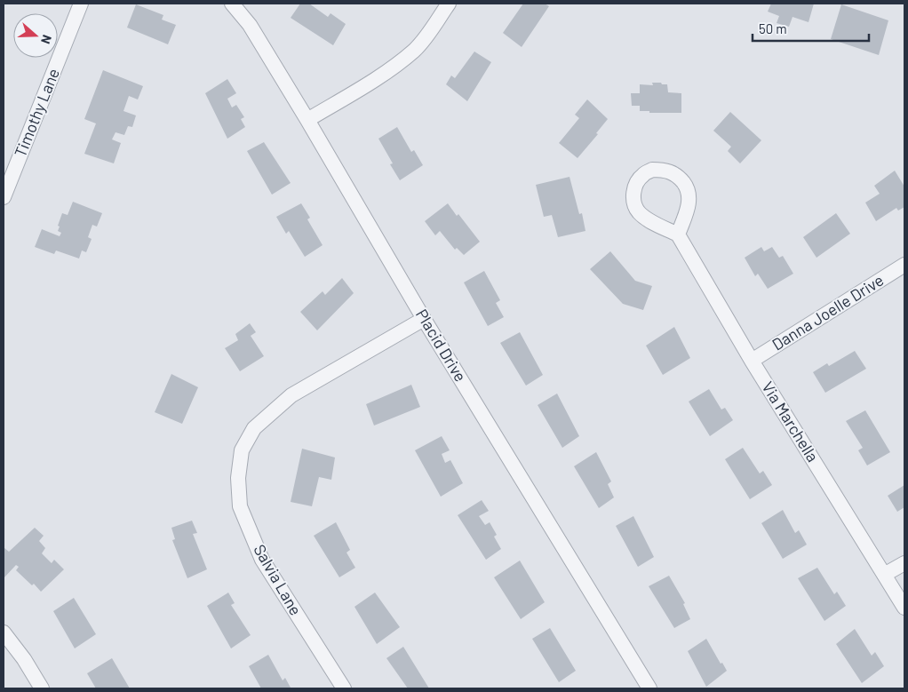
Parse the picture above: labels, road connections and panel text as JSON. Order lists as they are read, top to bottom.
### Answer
{
  "streets": {
    "street": [
      "Timothy Lane",
      "Danna Joelle Drive",
      "Placid Drive",
      "Via Marchella",
      "Salvia Lane"
    ]
  },
  "crossings": [
    ["Danna Joelle Drive", "Via Marchella"],
    ["Placid Drive", "Salvia Lane"]
  ],
  "scale_bar": "50 m",
  "north": "right"
}
